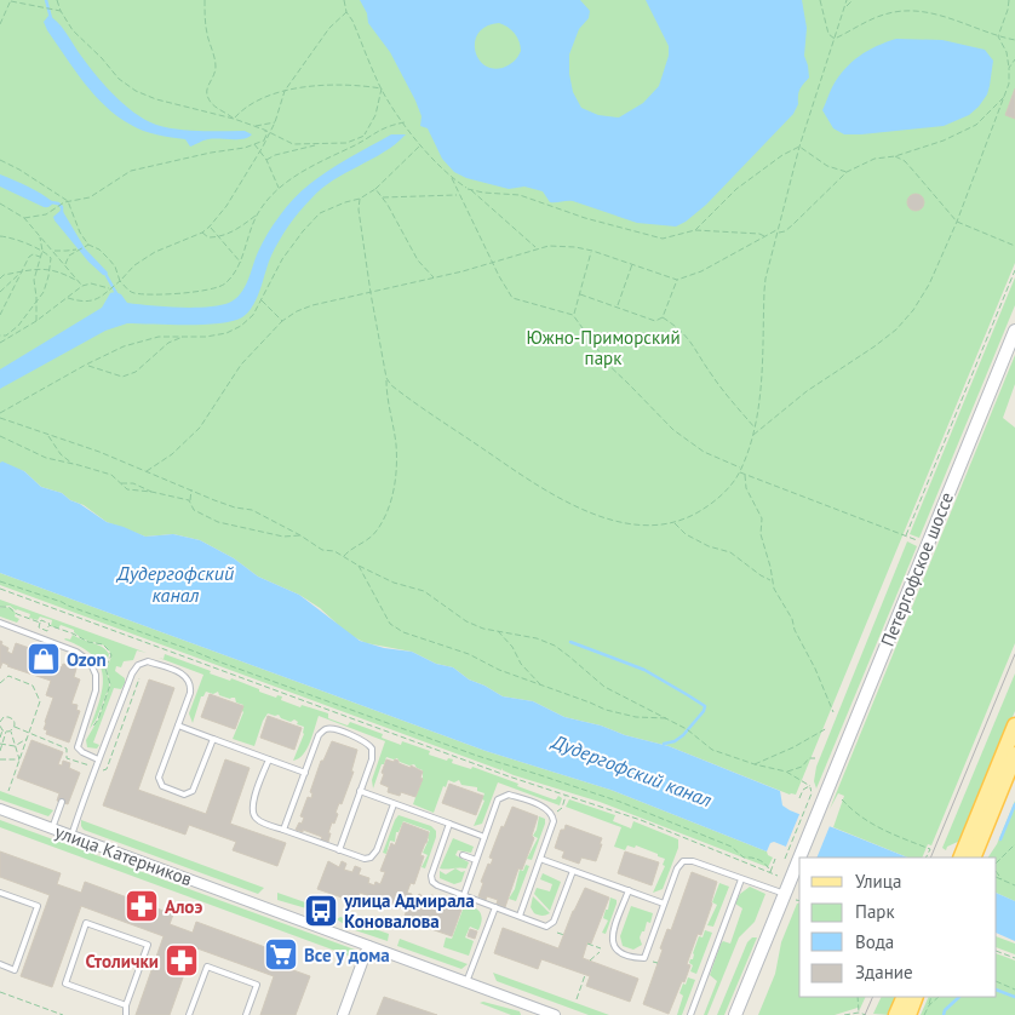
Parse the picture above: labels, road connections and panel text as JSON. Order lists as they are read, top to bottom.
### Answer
{
  "streets": {
    "street": ["Петергофское шоссе", "улица Катерников"]
  },
  "water": ["Дудергофский канал"],
  "parks": ["Южно-Приморский парк"],
  "places": {
    "shop": ["Ozon"],
    "pharmacy": ["Алоэ", "Столички"],
    "bus stop": ["улица Адмирала Коновалова"],
    "supermarket": ["Все у дома"]
  },
  "legend": [
    "Улица",
    "Парк",
    "Вода",
    "Здание"
  ]
}
